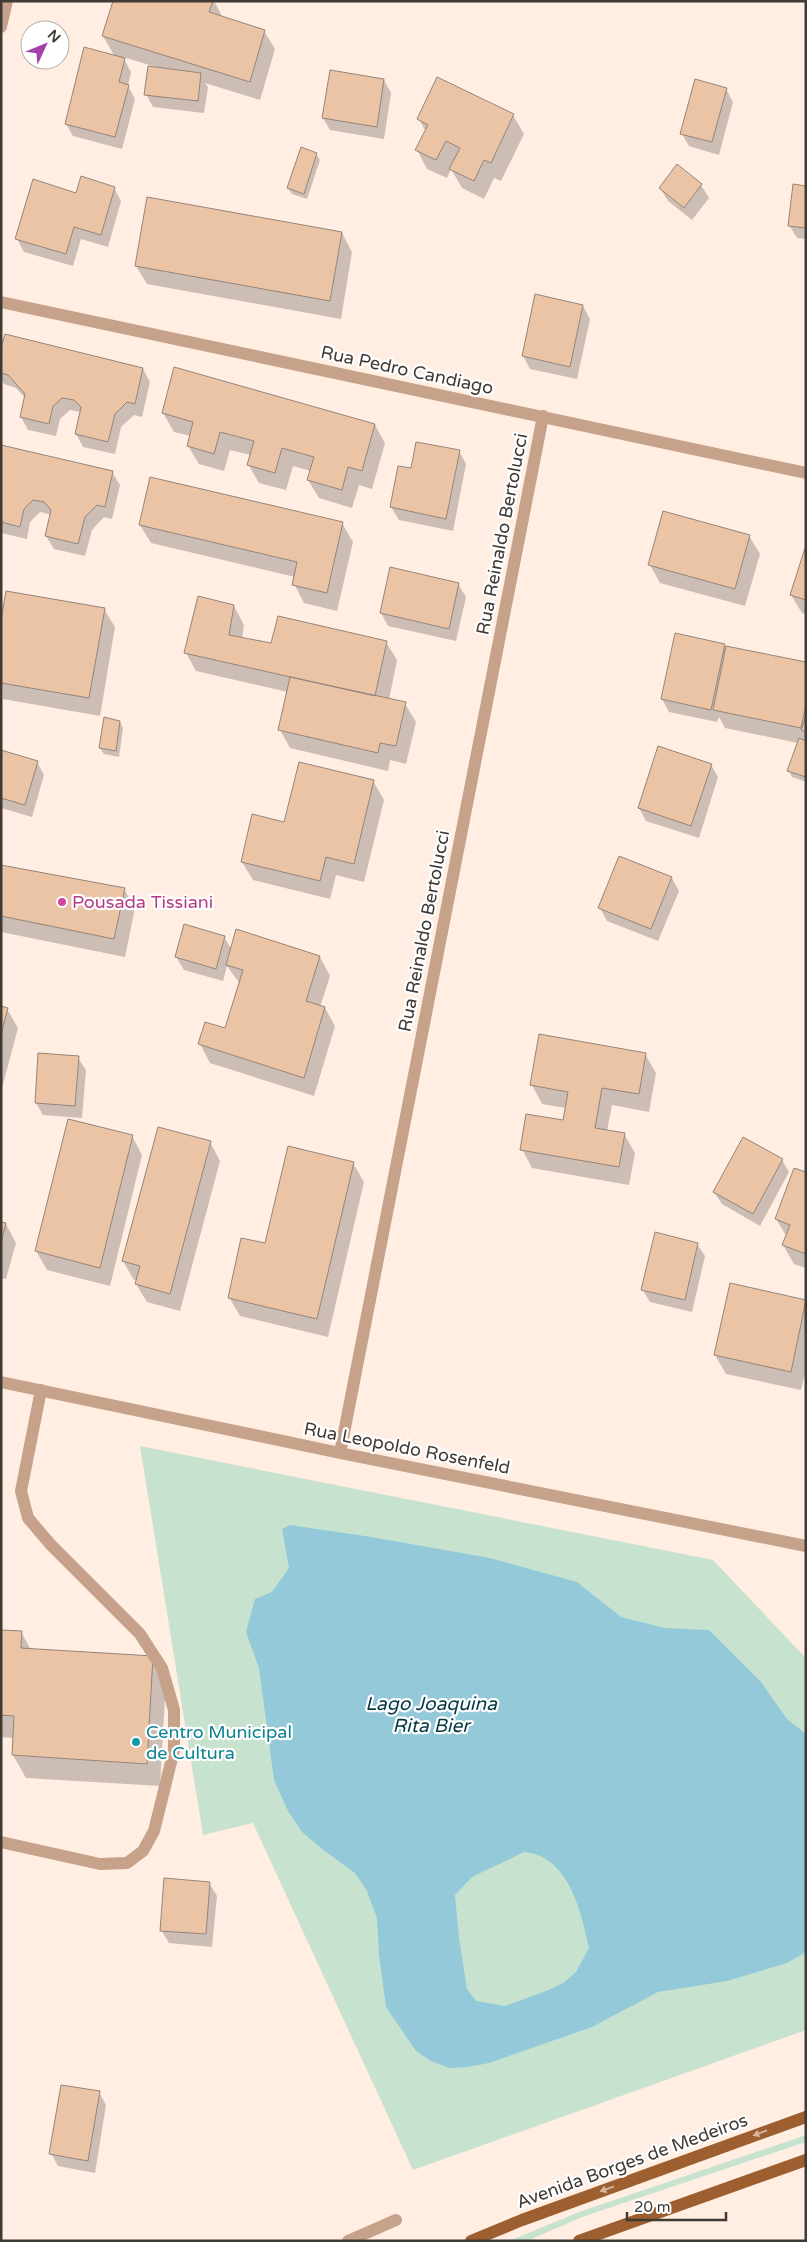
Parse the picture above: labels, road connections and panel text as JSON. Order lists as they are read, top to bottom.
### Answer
{
  "streets": {
    "main road": ["Avenida Borges de Medeiros"],
    "street": ["Rua Pedro Candiago", "Rua Reinaldo Bertolucci", "Rua Leopoldo Rosenfeld"]
  },
  "crossings": [
    ["Rua Pedro Candiago", "Rua Reinaldo Bertolucci"],
    ["Rua Reinaldo Bertolucci", "Rua Leopoldo Rosenfeld"]
  ],
  "water": ["Lago Joaquina Rita Bier"],
  "places": ["Pousada Tissiani", "Centro Municipal de Cultura"],
  "scale_bar": "20 m",
  "north": "top right"
}
